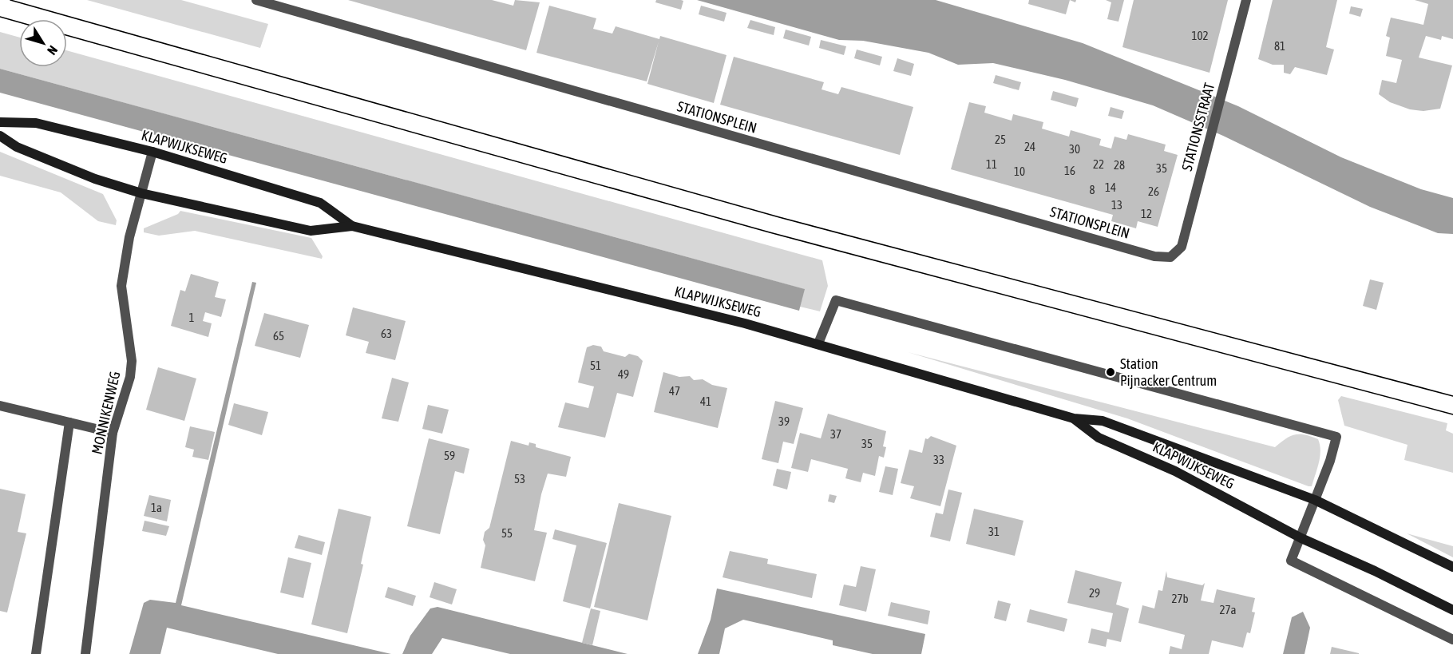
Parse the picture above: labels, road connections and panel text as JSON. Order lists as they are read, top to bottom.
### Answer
{
  "streets": {
    "main road": ["KLAPWIJKSEWEG"],
    "street": ["STATIONSPLEIN", "STATIONSSTRAAT", "MONNIKENWEG"]
  },
  "crossings": [
    ["STATIONSPLEIN", "STATIONSSTRAAT"],
    ["KLAPWIJKSEWEG", "MONNIKENWEG"]
  ],
  "places": ["Station Pijnacker Centrum"],
  "house_numbers": [
    "102",
    "81",
    "25",
    "24",
    "30",
    "11",
    "22",
    "28",
    "35",
    "16",
    "10",
    "14",
    "8",
    "26",
    "13",
    "12",
    "1",
    "63",
    "65",
    "51",
    "49",
    "47",
    "41",
    "39",
    "37",
    "35",
    "59",
    "33",
    "53",
    "1a",
    "31",
    "55",
    "29",
    "27b",
    "27a"
  ],
  "north": "bottom right"
}
